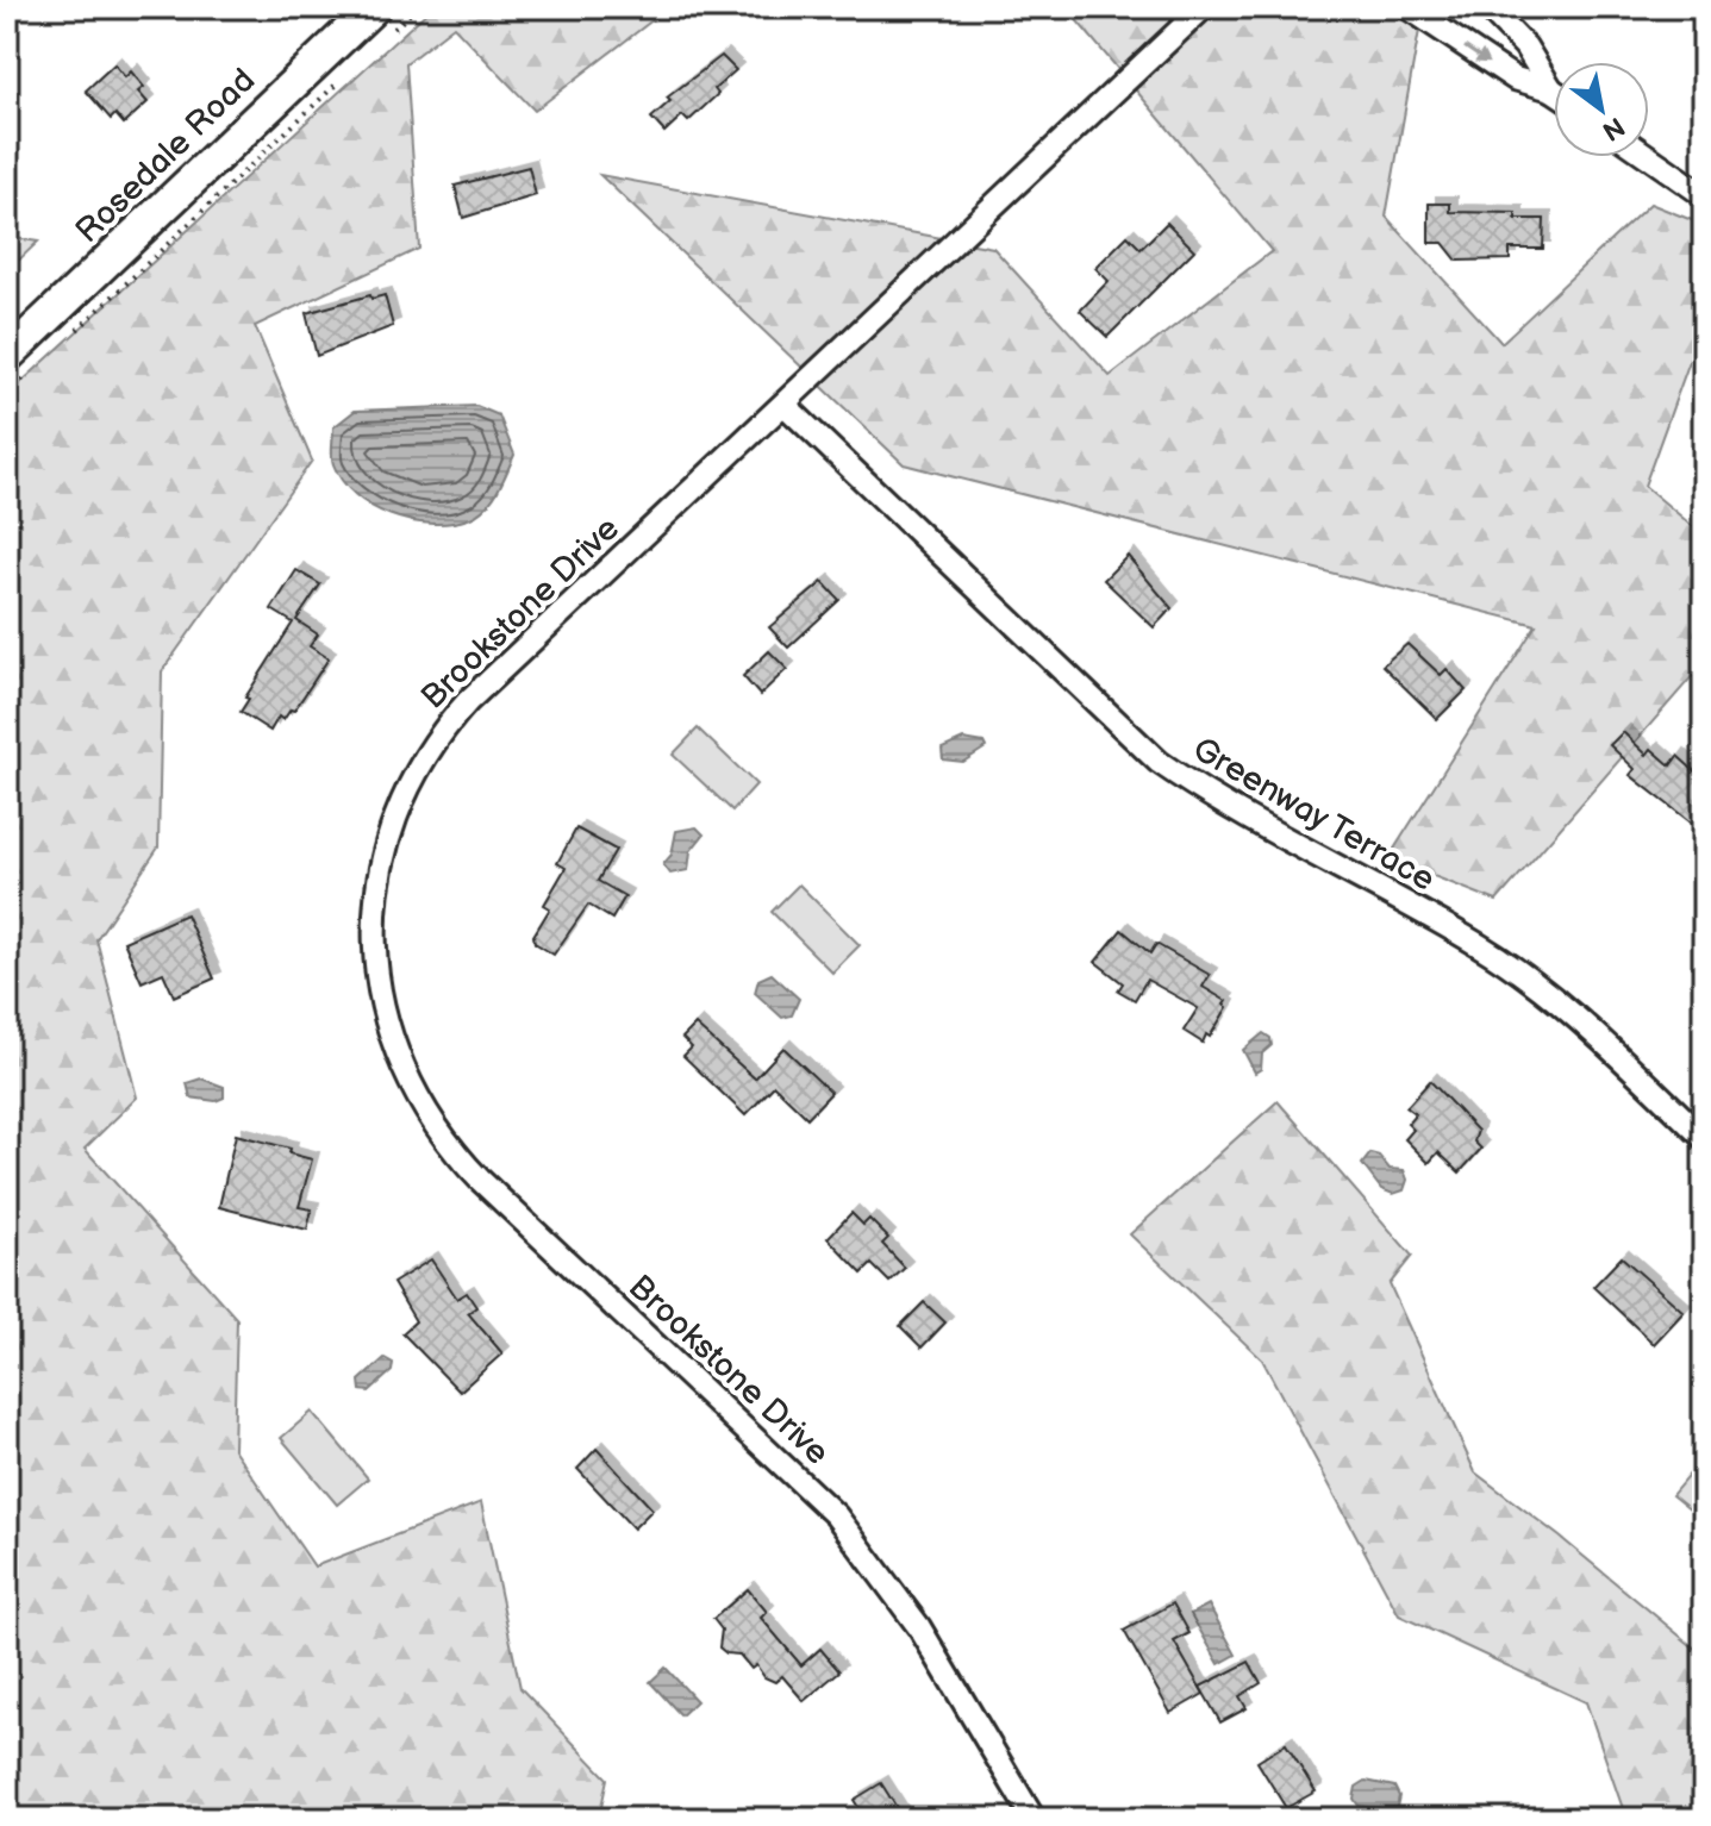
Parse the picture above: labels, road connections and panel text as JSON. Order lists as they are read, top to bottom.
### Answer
{
  "streets": {
    "street": ["Rosedale Road", "Brookstone Drive", "Greenway Terrace"]
  },
  "crossings": [
    ["Brookstone Drive", "Greenway Terrace"]
  ],
  "north": "bottom right"
}
